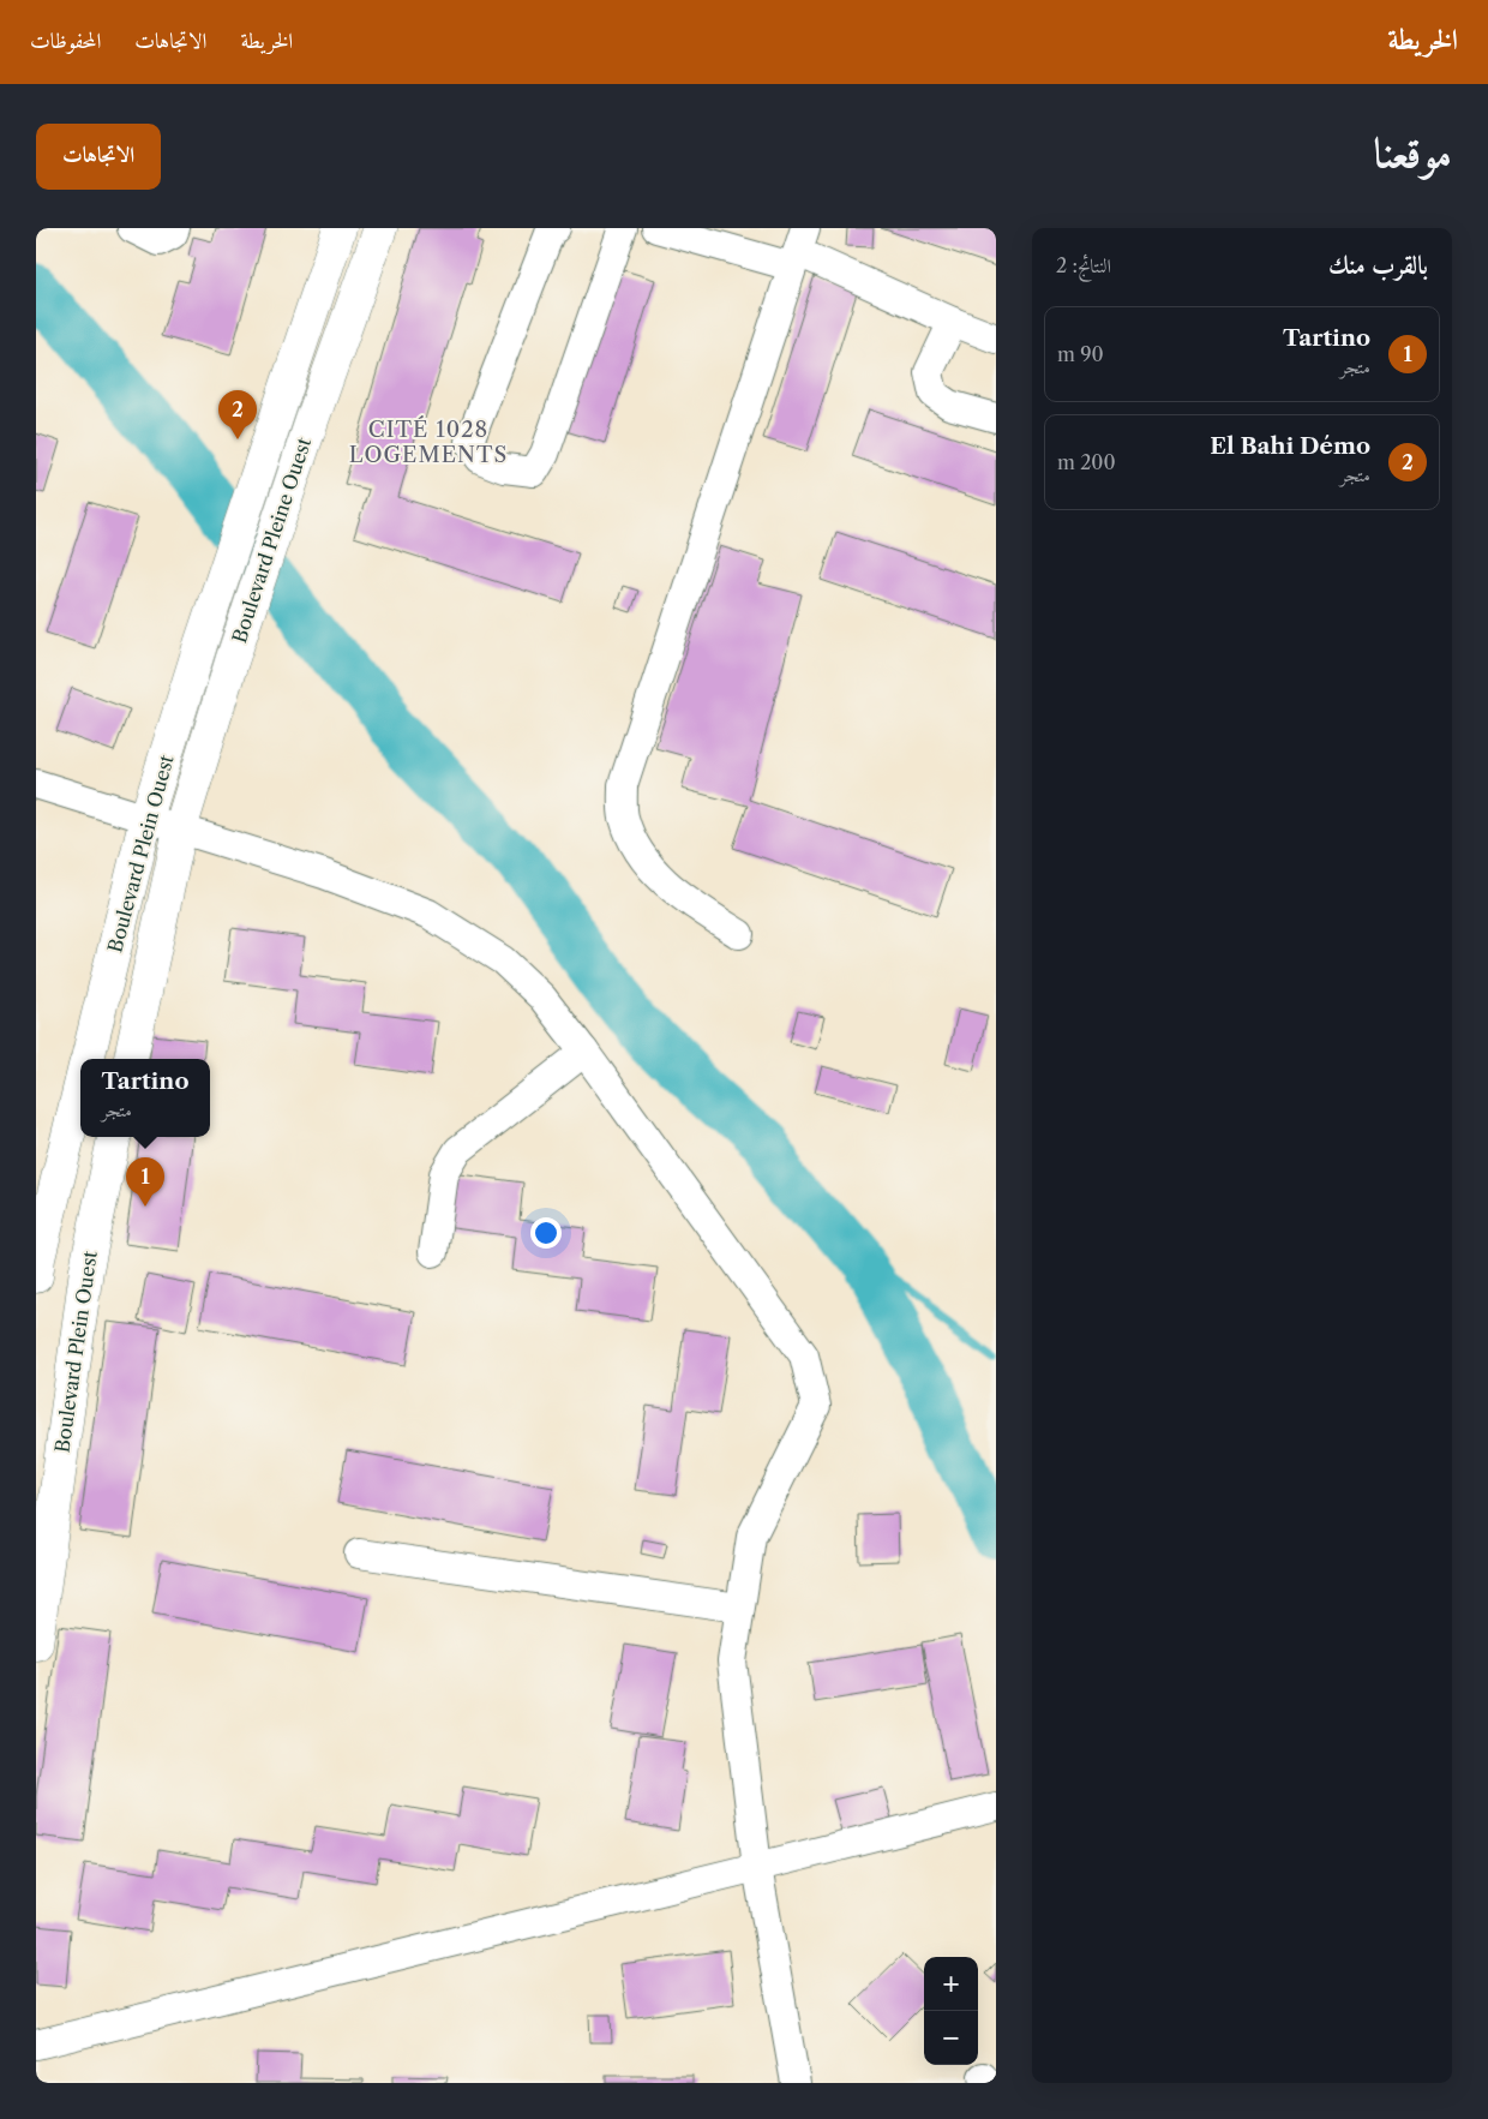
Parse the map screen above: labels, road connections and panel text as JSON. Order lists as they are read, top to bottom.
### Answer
{
  "streets": {
    "main road": ["Boulevard Pleine Ouest", "Boulevard Plein Ouest"]
  },
  "crossings": [
    ["Boulevard Pleine Ouest", "Boulevard Plein Ouest"]
  ],
  "districts": ["CITÉ 1028 LOGEMENTS"],
  "page": {
    "header": "الخريطة",
    "nav": ["الخريطة", "الاتجاهات", "المحفوظات"],
    "title": "موقعنا",
    "buttons": "الاتجاهات",
    "heading": ["بالقرب منك", "النتائج: 2"],
    "list": [
      {
        "mark": "1",
        "name": "Tartino",
        "note": "متجر",
        "value": "90 m"
      },
      {
        "mark": "2",
        "name": "El Bahi Démo",
        "note": "متجر",
        "value": "200 m"
      }
    ],
    "pins": ["2", "1"],
    "popup": ["Tartino", "متجر"],
    "map_buttons": ["+", "−"]
  }
}
